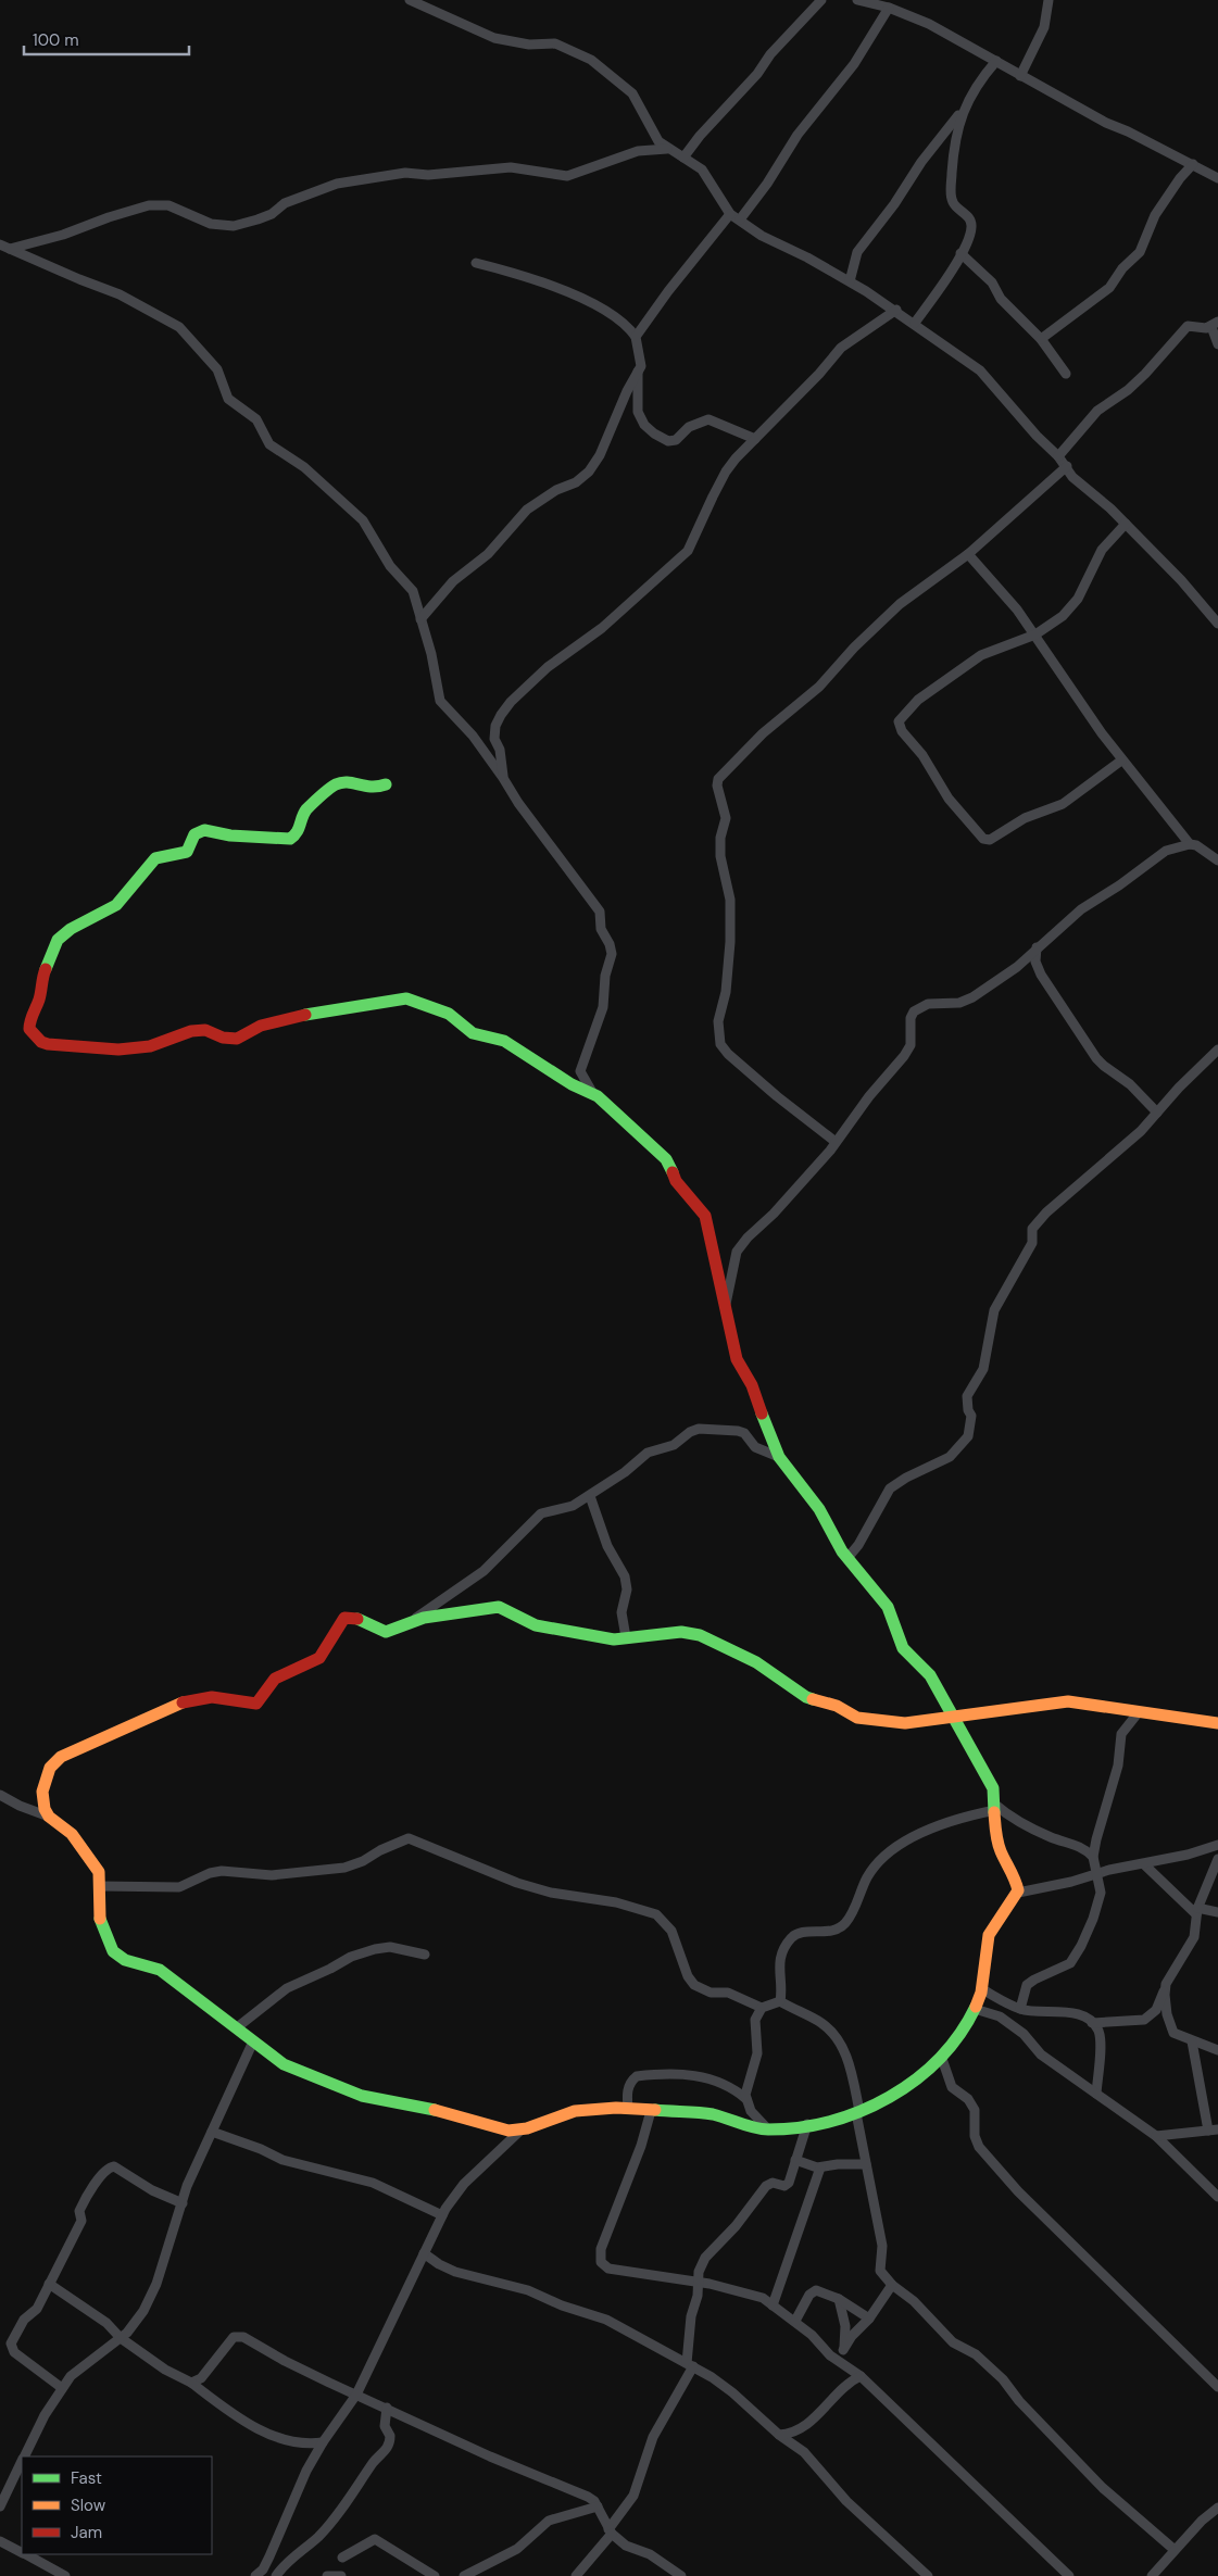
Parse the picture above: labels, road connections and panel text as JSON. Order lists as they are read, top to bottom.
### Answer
{
  "legend": ["Fast", "Slow", "Jam"],
  "scale_bar": "100 m"
}
